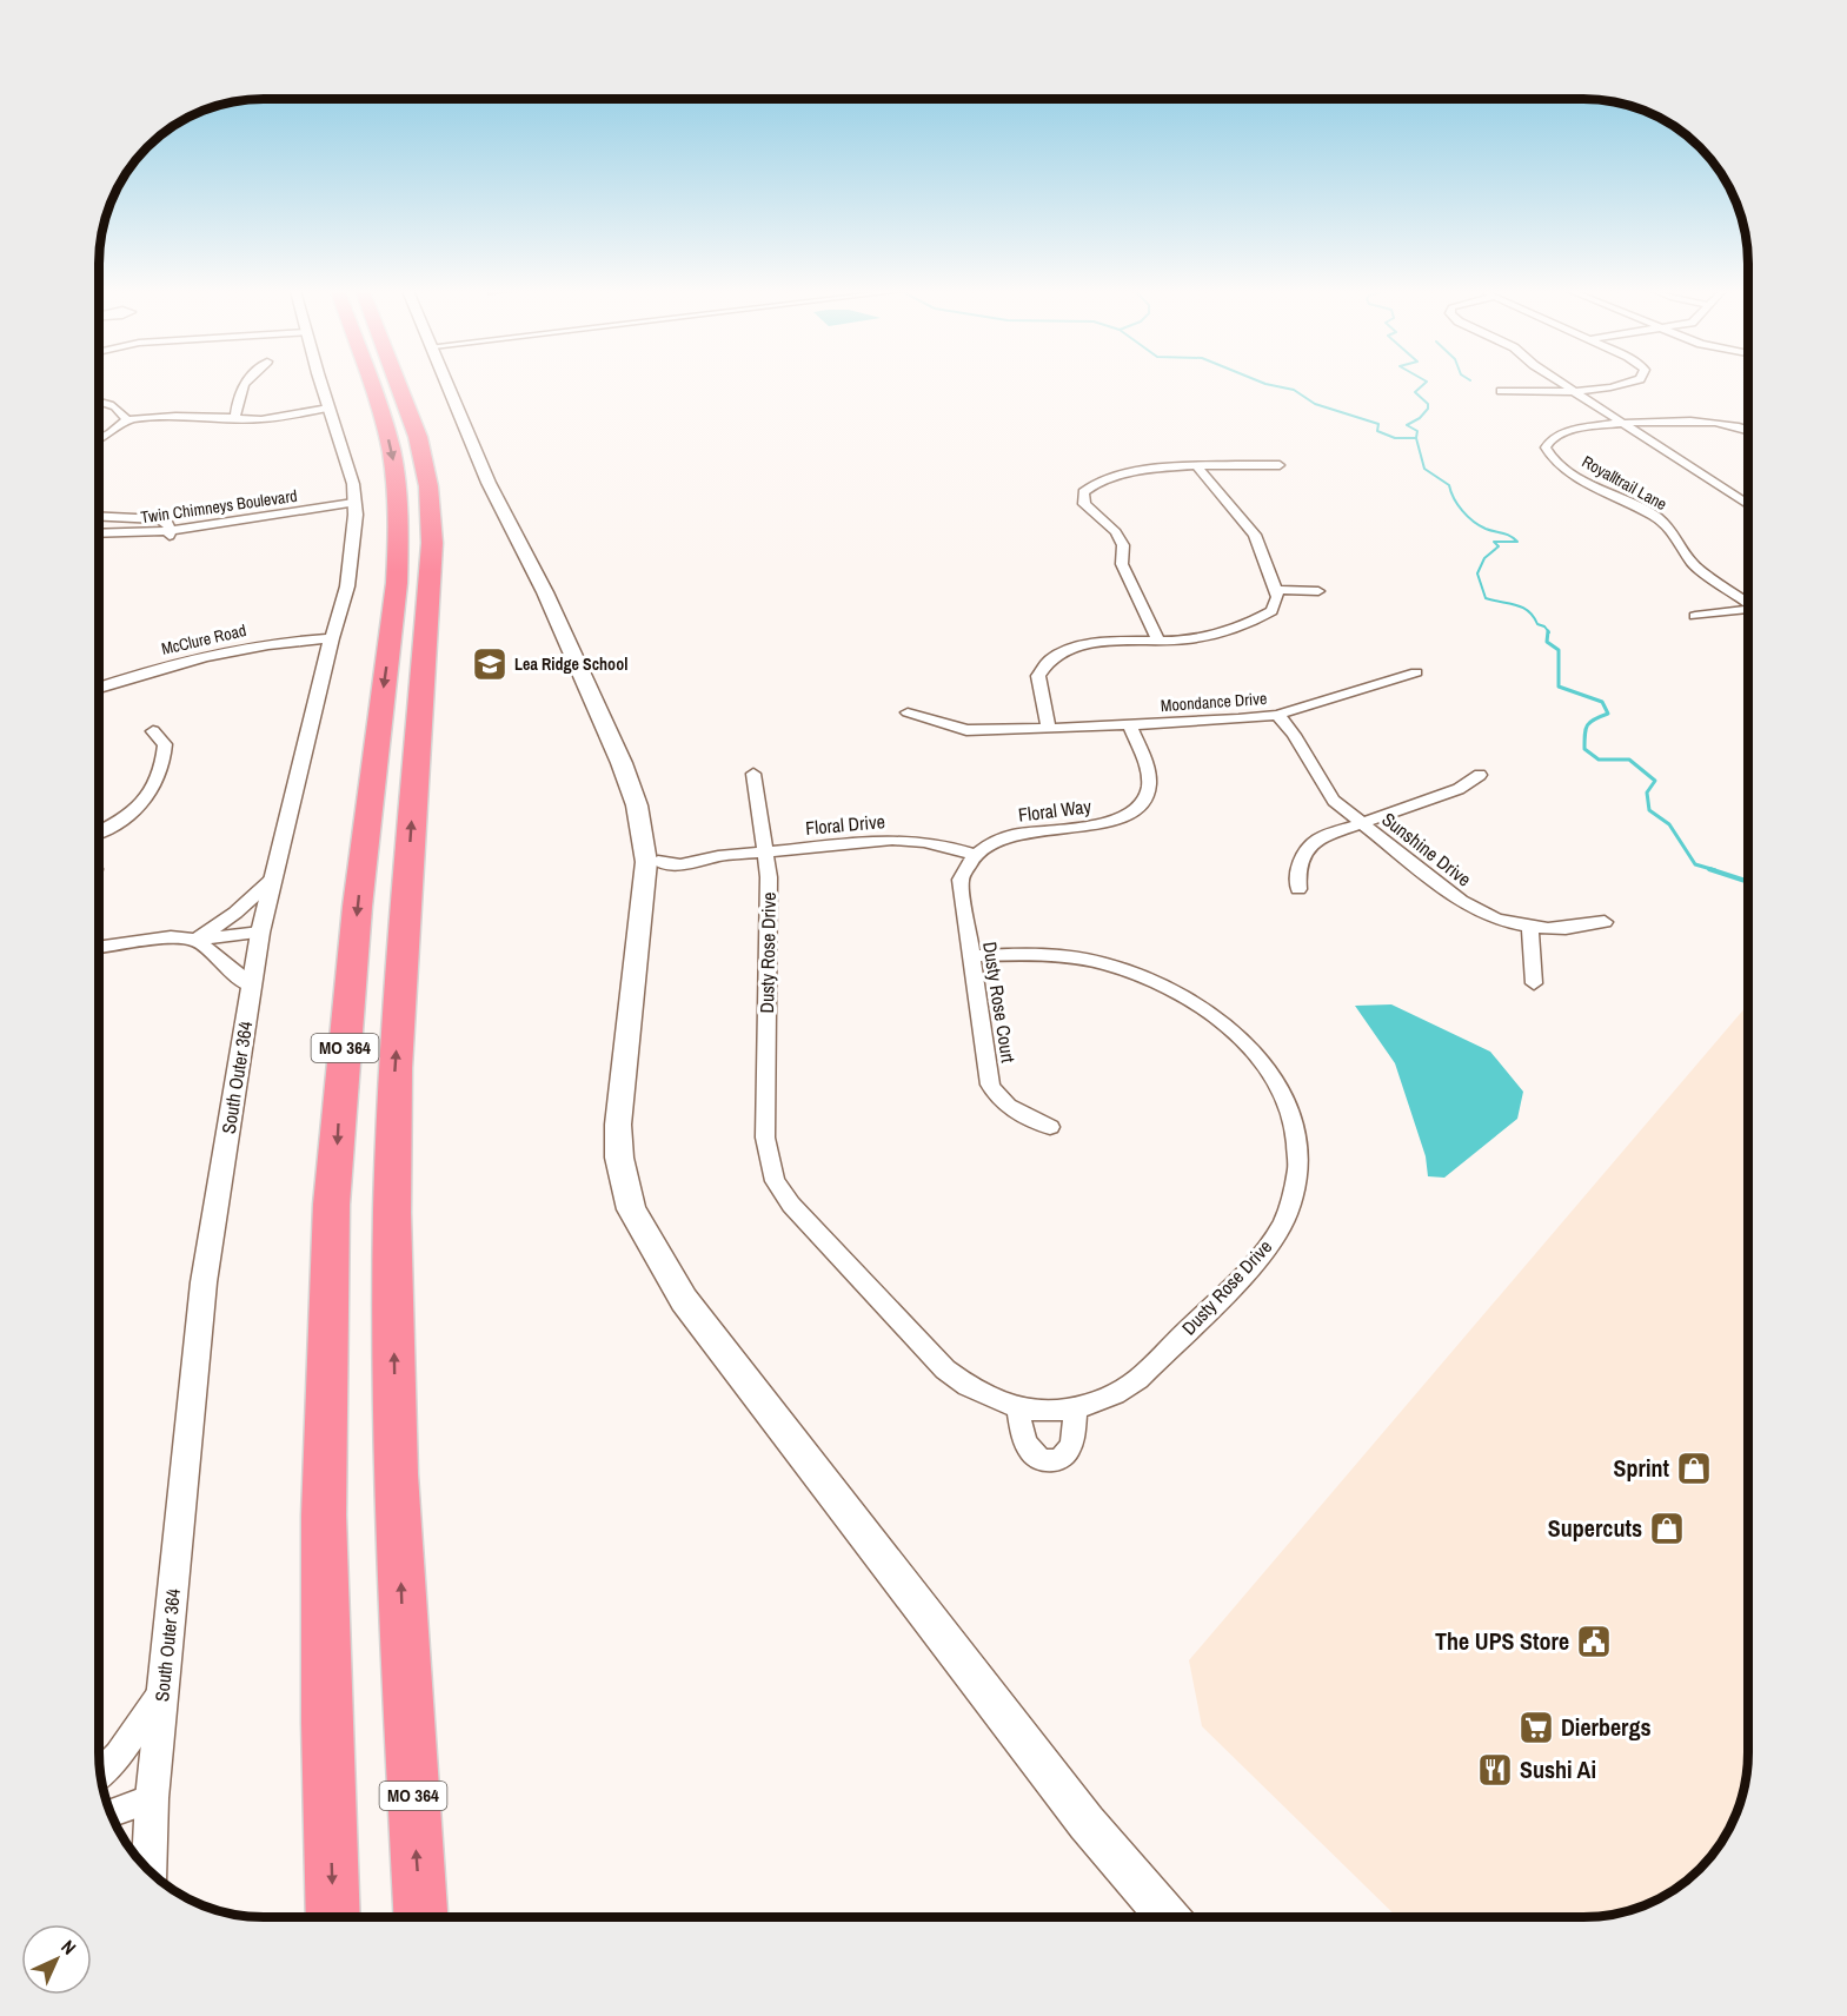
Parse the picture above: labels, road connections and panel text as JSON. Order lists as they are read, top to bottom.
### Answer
{
  "streets": {
    "highway": ["MO 364"],
    "street": [
      "Royalltrail Lane",
      "Twin Chimneys Boulevard",
      "McClure Road",
      "Moondance Drive",
      "Floral Way",
      "Floral Drive",
      "Sunshine Drive",
      "Dusty Rose Drive",
      "Dusty Rose Court",
      "South Outer 364"
    ]
  },
  "crossings": [
    ["Twin Chimneys Boulevard", "South Outer 364"],
    ["McClure Road", "South Outer 364"],
    ["Moondance Drive", "Floral Way"],
    ["Moondance Drive", "Sunshine Drive"],
    ["Floral Way", "Floral Drive"],
    ["Floral Way", "Dusty Rose Court"],
    ["Floral Drive", "Dusty Rose Drive"],
    ["Floral Drive", "Dusty Rose Court"],
    ["Dusty Rose Drive", "Dusty Rose Court"]
  ],
  "places": {
    "school or university": ["Lea Ridge School"],
    "shop": ["Sprint", "Supercuts"],
    "public building": ["The UPS Store"],
    "supermarket": ["Dierbergs"],
    "restaurant": ["Sushi Ai"]
  },
  "north": "top right"
}
